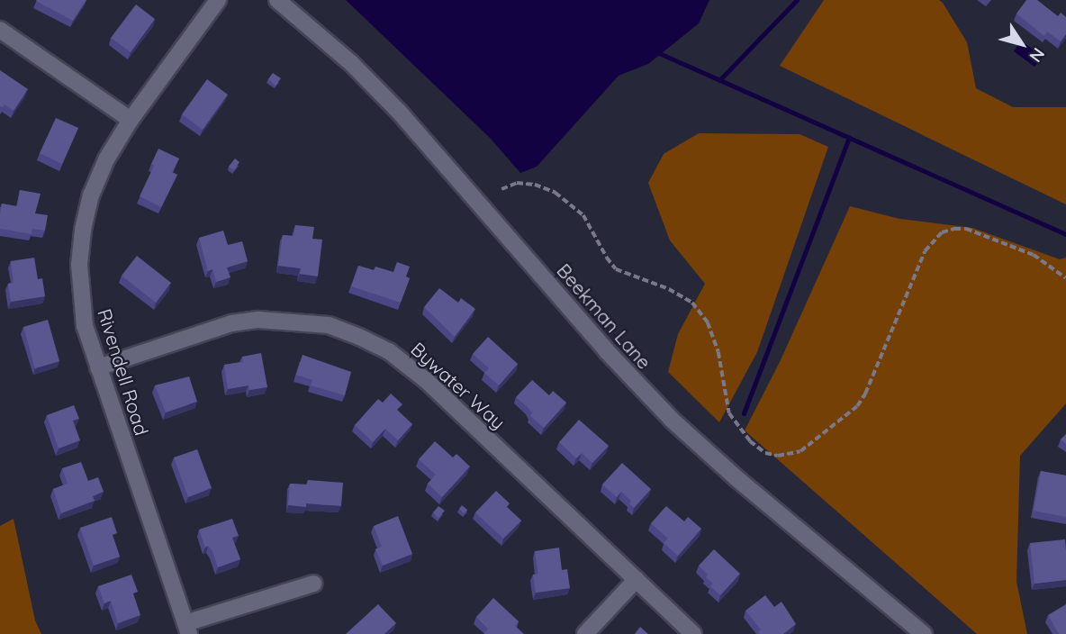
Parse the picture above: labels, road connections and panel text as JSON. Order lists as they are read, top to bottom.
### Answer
{
  "streets": {
    "street": ["Beekman Lane", "Rivendell Road", "Bywater Way"]
  },
  "crossings": [
    ["Rivendell Road", "Bywater Way"]
  ],
  "north": "bottom right"
}
